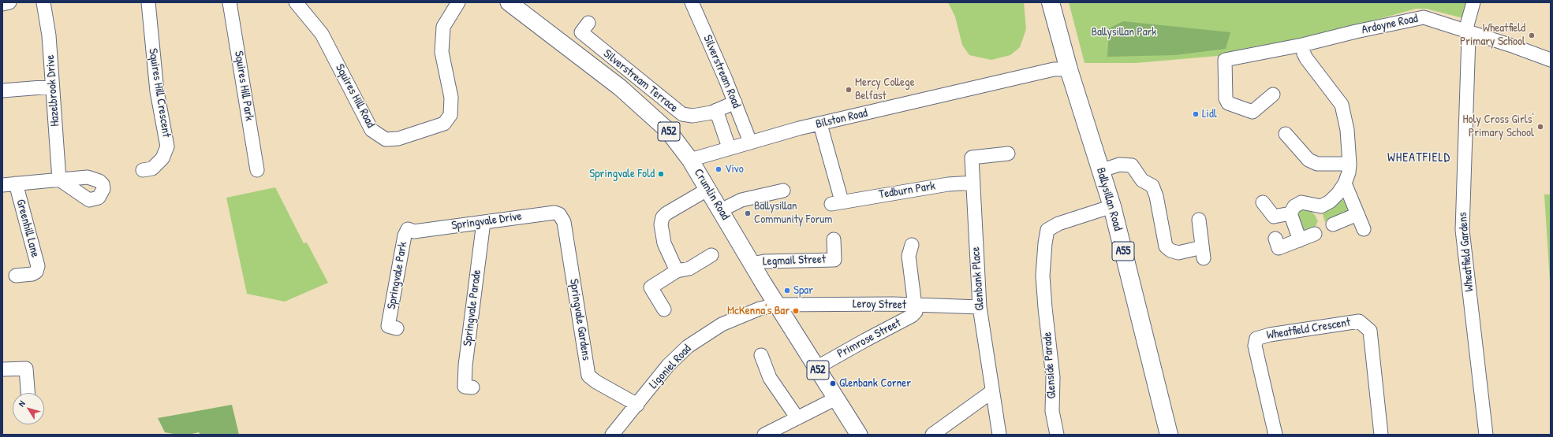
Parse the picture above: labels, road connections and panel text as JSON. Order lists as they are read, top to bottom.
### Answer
{
  "streets": {
    "highway": ["Ballysillan Road", "A55"],
    "main road": ["A52", "Crumlin Road"],
    "street": [
      "Ardoyne Road",
      "Silverstream Road",
      "Silverstream Terrace",
      "Squires Hill Park",
      "Hazelbrook Drive",
      "Squires Hill Crescent",
      "Squires Hill Road",
      "Bilston Road",
      "Tedburn Park",
      "Springvale Drive",
      "Greenhill Lane",
      "Wheatfield Gardens",
      "Legmail Street",
      "Springvale Park",
      "Glenbank Place",
      "Leroy Street",
      "Springvale Parade",
      "Springvale Gardens",
      "Wheatfield Crescent",
      "Primrose Street",
      "Glenside Parade",
      "Ligoniel Road"
    ]
  },
  "crossings": [
    ["Ardoyne Road", "Wheatfield Gardens"],
    ["Silverstream Road", "Silverstream Terrace"],
    ["Silverstream Road", "Bilston Road"],
    ["Hazelbrook Drive", "Greenhill Lane"],
    ["Bilston Road", "Tedburn Park"],
    ["Bilston Road", "Crumlin Road"],
    ["Bilston Road", "Ballysillan Road"],
    ["Tedburn Park", "Glenbank Place"],
    ["Crumlin Road", "Legmail Street"],
    ["Crumlin Road", "Leroy Street"],
    ["Crumlin Road", "Primrose Street"],
    ["Crumlin Road", "Ligoniel Road"],
    ["Ballysillan Road", "Glenside Parade"],
    ["Springvale Drive", "Springvale Park"],
    ["Springvale Drive", "Springvale Parade"],
    ["Springvale Drive", "Springvale Gardens"],
    ["Glenbank Place", "Leroy Street"],
    ["Leroy Street", "Primrose Street"],
    ["Leroy Street", "Ligoniel Road"],
    ["Springvale Gardens", "Ligoniel Road"]
  ],
  "districts": ["WHEATFIELD"],
  "parks": ["Ballysillan Park"],
  "places": [
    "Wheatfield Primary School",
    "Mercy College Belfast",
    "Lidl",
    "Holy Cross Girls' Primary School",
    "Vivo",
    "Springvale Fold",
    "Ballysillan Community Forum",
    "Spar",
    "McKenna's Bar",
    "Glenbank Corner"
  ],
  "north": "top left"
}
